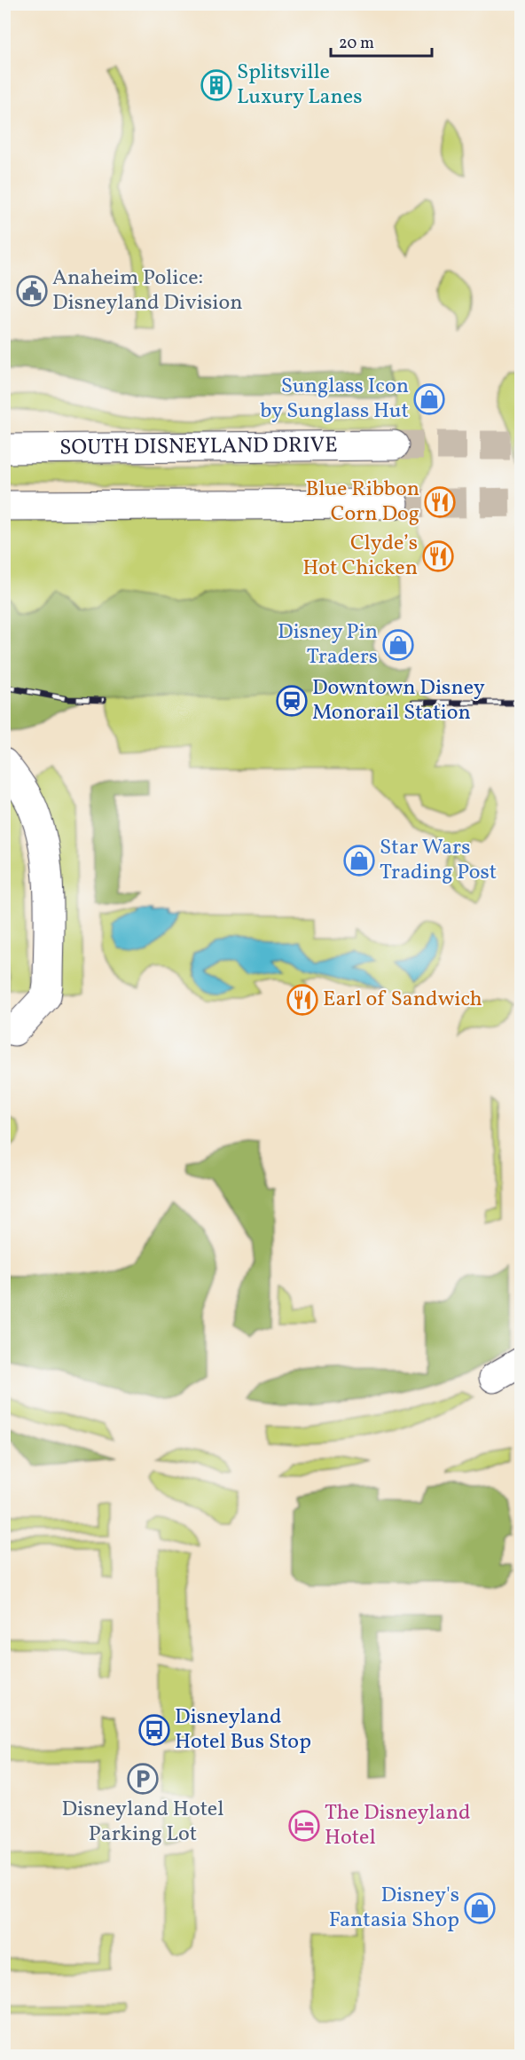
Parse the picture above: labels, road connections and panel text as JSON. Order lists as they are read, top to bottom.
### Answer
{
  "streets": {
    "main road": ["SOUTH DISNEYLAND DRIVE"]
  },
  "places": {
    "building": ["Splitsville Luxury Lanes"],
    "public building": ["Anaheim Police: Disneyland Division"],
    "shop": [
      "Sunglass Icon by Sunglass Hut",
      "Disney Pin Traders",
      "Star Wars Trading Post",
      "Disney's Fantasia Shop"
    ],
    "restaurant": ["Blue Ribbon Corn Dog", "Clyde’s Hot Chicken", "Earl of Sandwich"],
    "station": ["Downtown Disney Monorail Station"],
    "bus stop": ["Disneyland Hotel Bus Stop"],
    "parking": ["Disneyland Hotel Parking Lot"],
    "hotel": ["The Disneyland Hotel"]
  },
  "scale_bar": "20 m"
}
